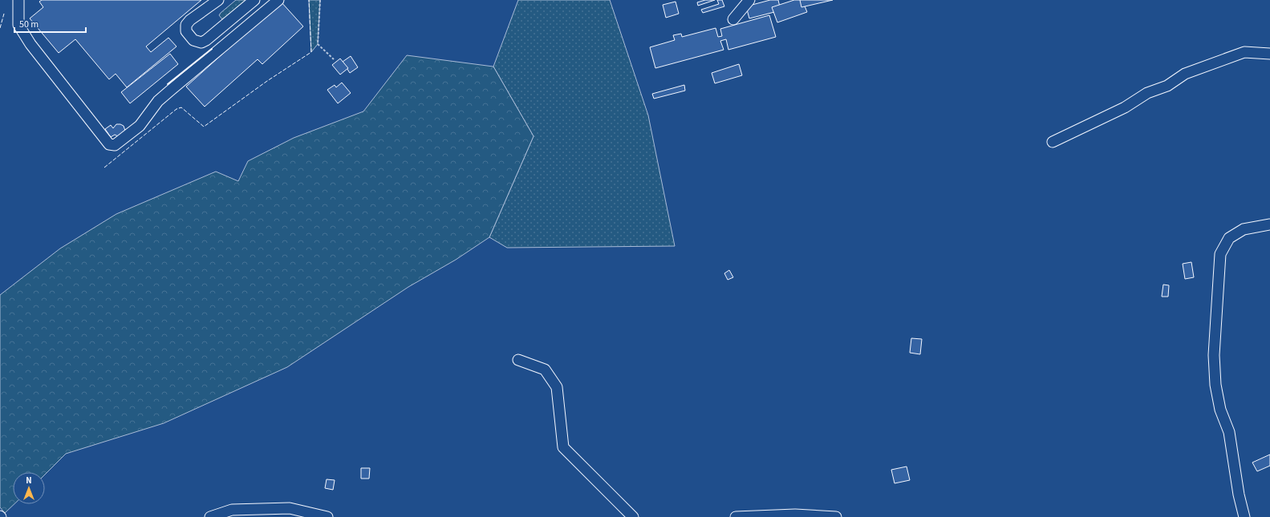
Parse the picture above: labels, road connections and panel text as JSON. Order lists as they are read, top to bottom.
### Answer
{
  "scale_bar": "50 m",
  "north": "top"
}
